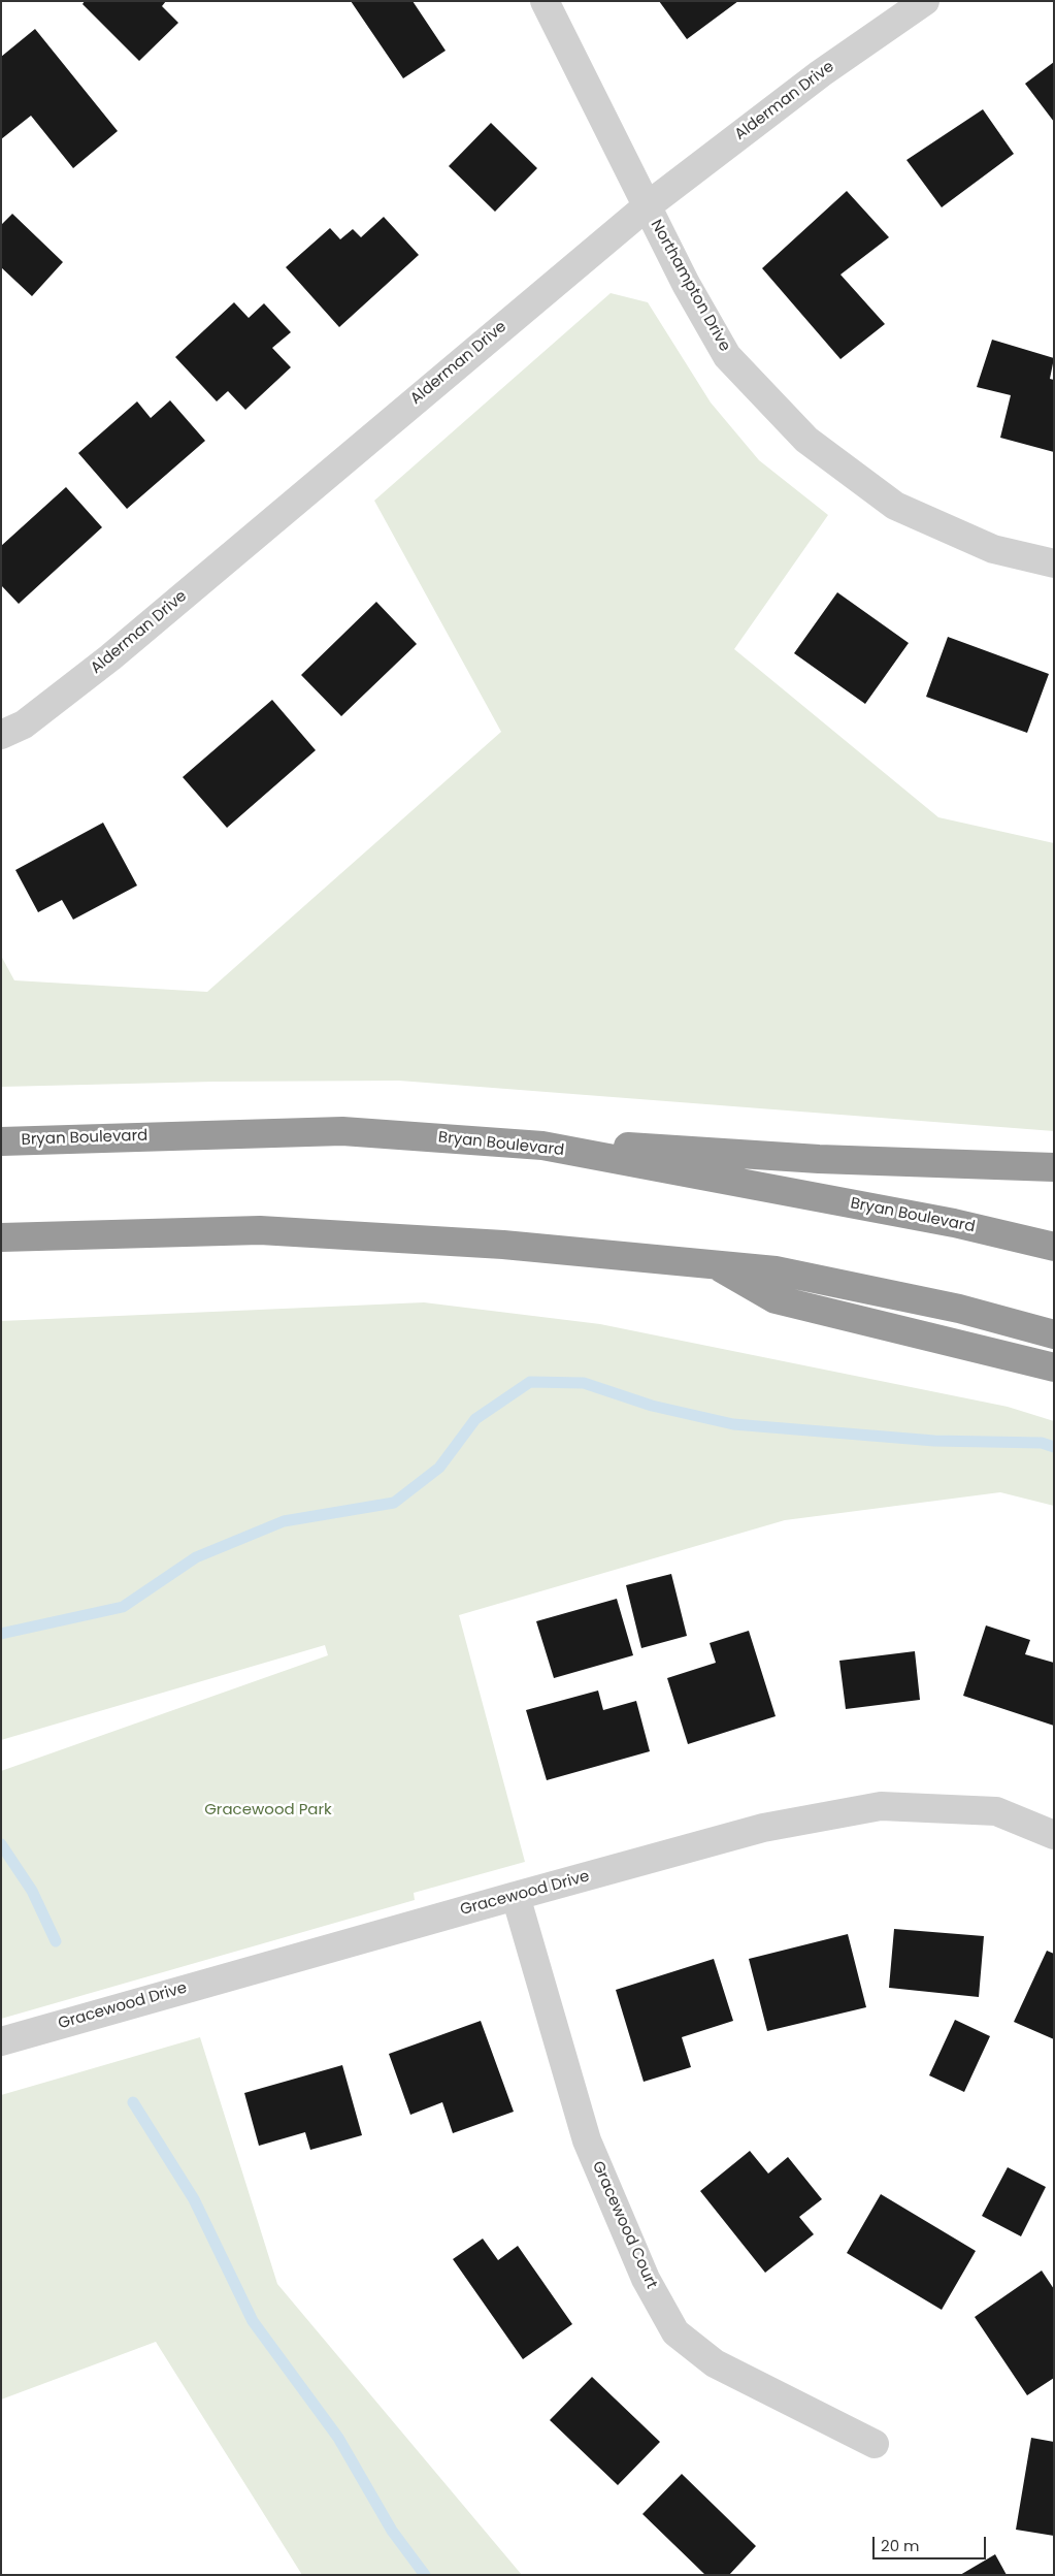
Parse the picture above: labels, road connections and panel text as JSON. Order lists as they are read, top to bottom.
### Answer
{
  "streets": {
    "highway": ["Bryan Boulevard"],
    "street": [
      "Alderman Drive",
      "Northampton Drive",
      "Gracewood Drive",
      "Gracewood Court"
    ]
  },
  "crossings": [
    ["Alderman Drive", "Northampton Drive"],
    ["Gracewood Drive", "Gracewood Court"]
  ],
  "parks": ["Gracewood Park"],
  "scale_bar": "20 m"
}
